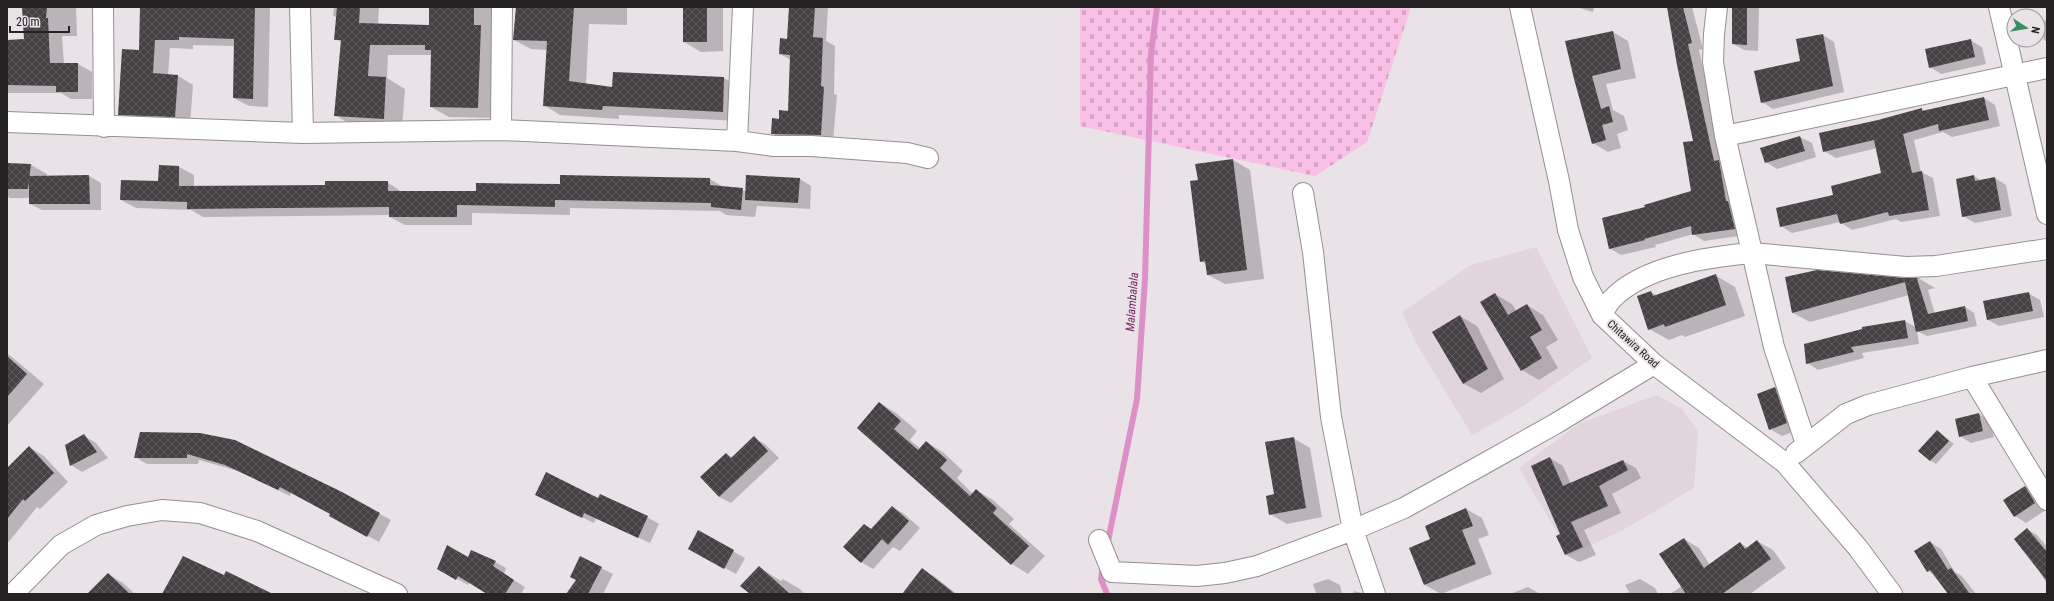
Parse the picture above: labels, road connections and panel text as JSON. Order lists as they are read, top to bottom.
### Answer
{
  "streets": {
    "street": ["Chitawira Road"]
  },
  "water": ["Malambalala"],
  "scale_bar": "20 m",
  "north": "right"
}
